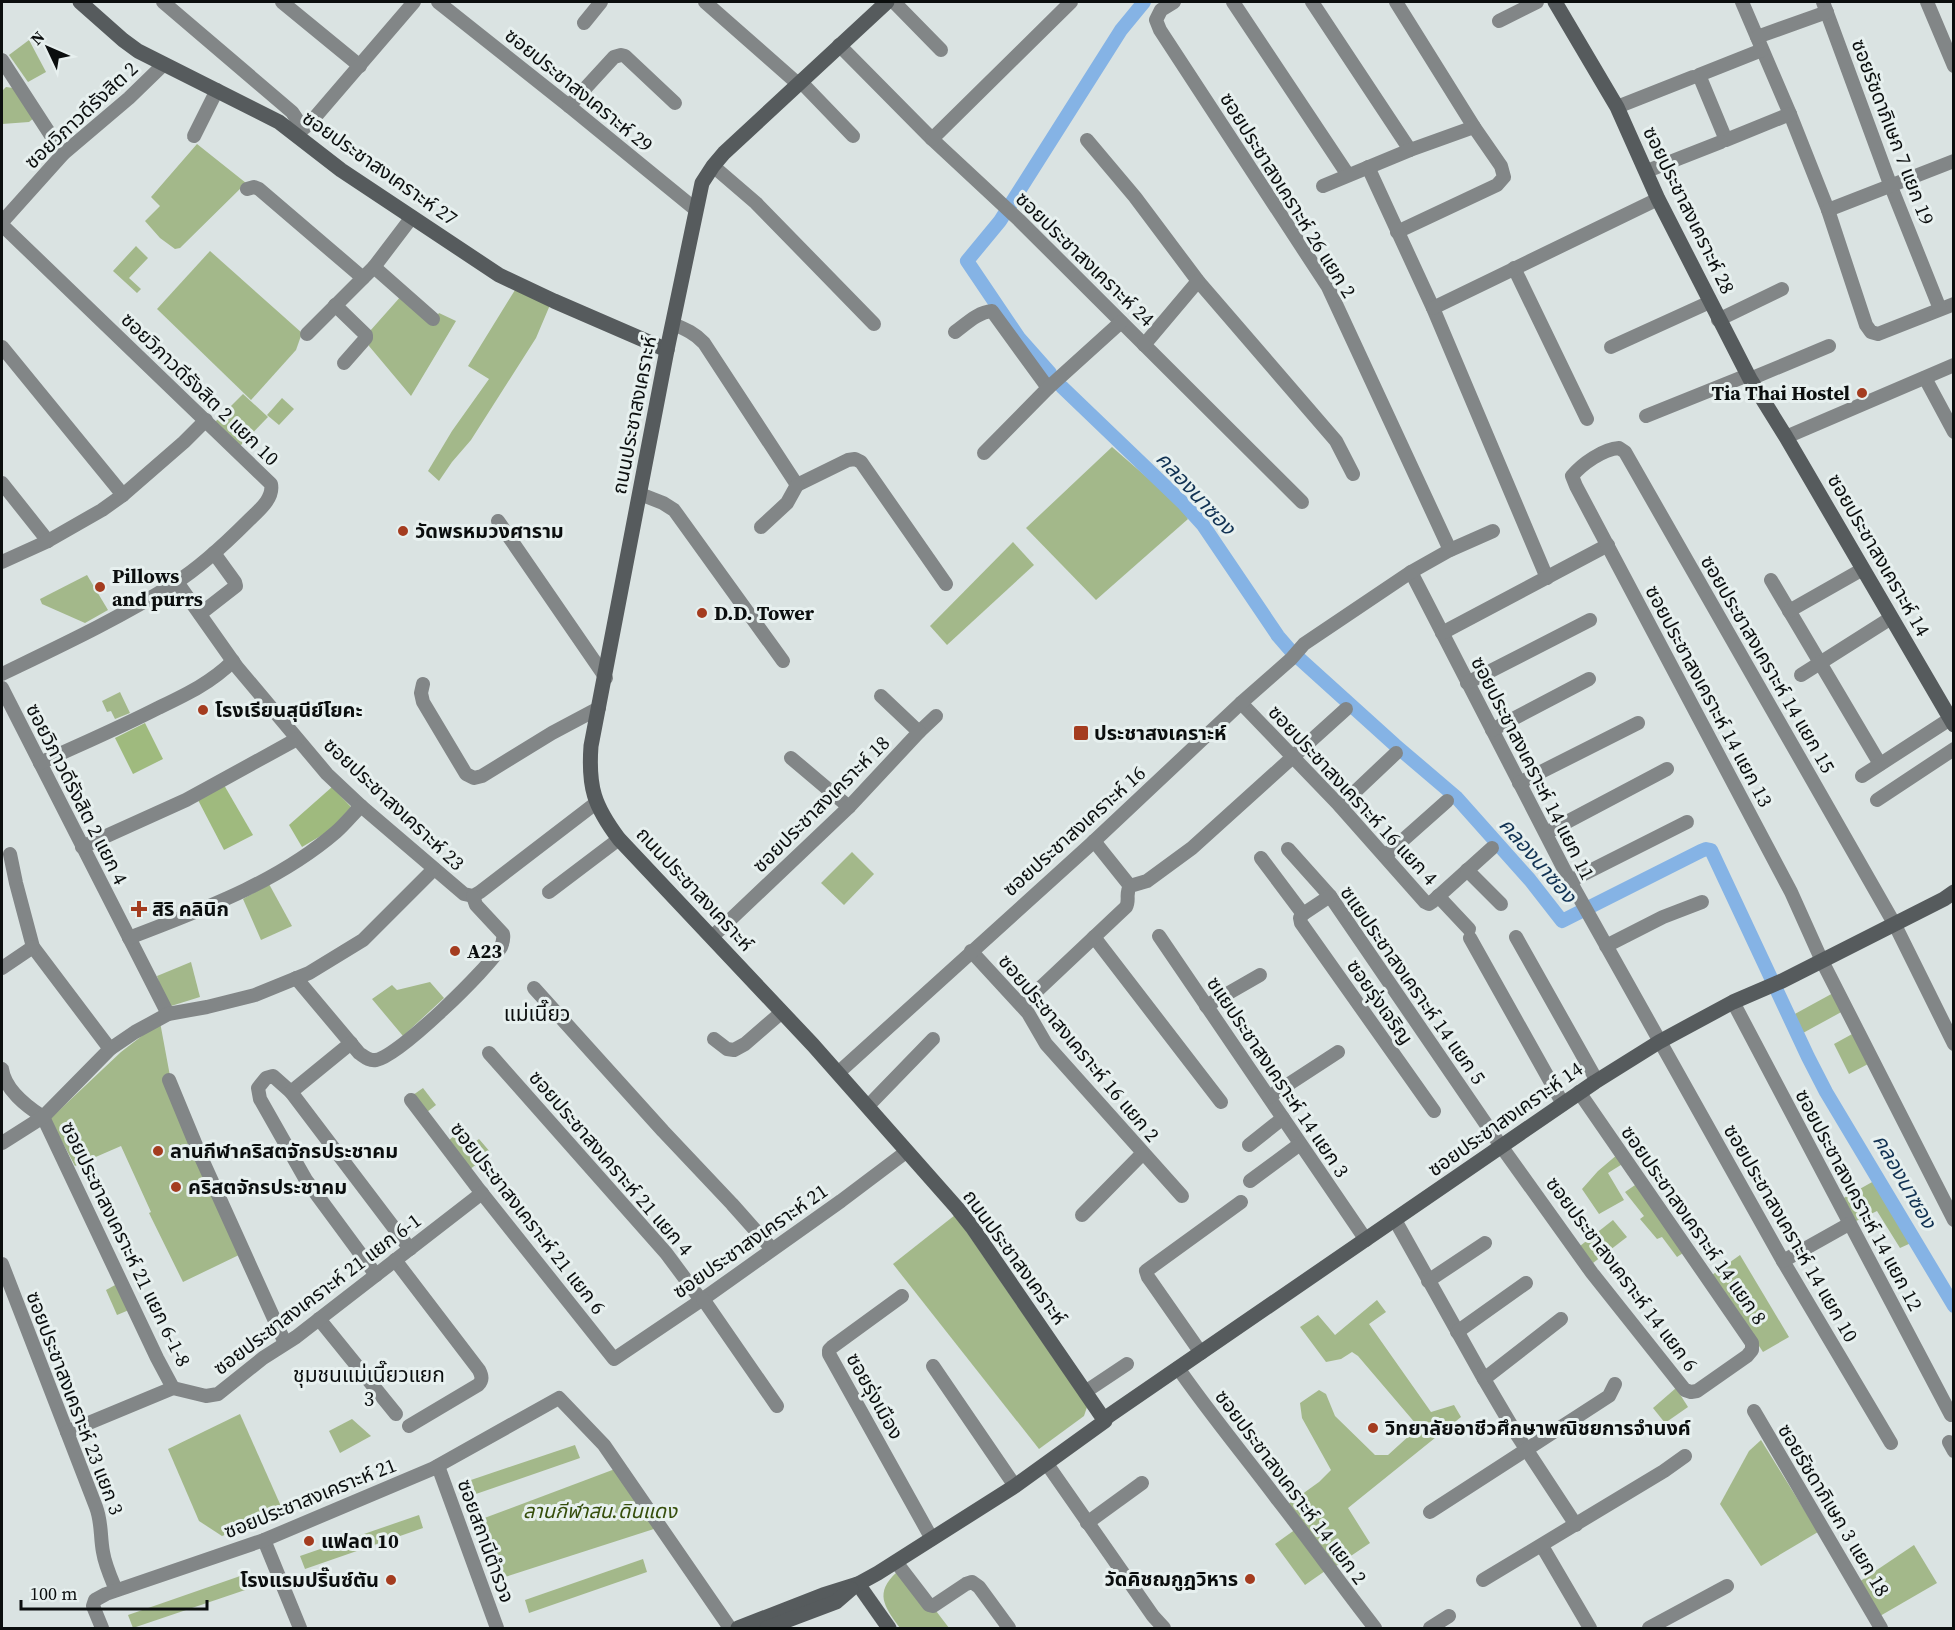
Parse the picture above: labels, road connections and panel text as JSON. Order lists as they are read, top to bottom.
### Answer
{
  "streets": {
    "street": [
      "ซอยประชาสงเคราะห์ 29",
      "ซอยวิภาวดีรังสิต 2",
      "ซอยรัชดาภิเษก 7 แยก 19",
      "ซอยประชาสงเคราะห์ 27",
      "ซอยประชาสงเคราะห์ 26 แยก 2",
      "ซอยประชาสงเคราะห์ 28",
      "ซอยประชาสงเคราะห์ 24",
      "ซอยวิภาวดีรังสิต 2 แยก 10",
      "ถนนประชาสงเคราะห์",
      "ซอยประชาสงเคราะห์ 14",
      "ซอยประชาสงเคราะห์ 14 แยก 15",
      "ซอยประชาสงเคราะห์ 14 แยก 13",
      "ซอยประชาสงเคราะห์ 14 แยก 11",
      "ซอยวิภาวดีรังสิต 2 แยก 4",
      "ซอยประชาสงเคราะห์ 16 แยก 4",
      "ซอยประชาสงเคราะห์ 23",
      "ซอยประชาสงเคราะห์ 18",
      "ซอยประชาสงเคราะห์ 16",
      "ซแยประชาสงเคราะห์ 14 แยก 5",
      "ซอยรุ่งเจริญ",
      "ซอยประชาสงเคราะห์ 16 แยก 2",
      "ซแยประชาสงเคราะห์ 14 แยก 3",
      "ซอยประชาสงเคราะห์ 21 แยก 4",
      "ซอยประชาสงเคราะห์ 14 แยก 12",
      "ซอยประชาสงเคราะห์ 21 แยก 6",
      "ซอยประชาสงเคราะห์ 14 แยก 8",
      "ซอยประชาสงเคราะห์ 14 แยก 10",
      "ซอยประชาสงเคราะห์ 21",
      "ซอยประชาสงเคราะห์ 21 แยก 6-1-8",
      "ซอยประชาสงเคราะห์ 14 แยก 6",
      "ซอยประชาสงเคราะห์ 21 แยก 6-1",
      "ซอยรุ่งเมือง",
      "ซอยประชาสงเคราะห์ 23 แยก 3",
      "ซอยประชาสงเคราะห์ 14 แยก 2",
      "ซอยรัชดาภิเษก 3 แยก 18",
      "ซอยสถานีตำรวจ"
    ]
  },
  "crossings": [
    ["ซอยประชาสงเคราะห์ 29", "ถนนประชาสงเคราะห์"],
    ["ซอยวิภาวดีรังสิต 2", "ซอยประชาสงเคราะห์ 27"],
    ["ซอยวิภาวดีรังสิต 2", "ซอยวิภาวดีรังสิต 2 แยก 10"],
    ["ซอยประชาสงเคราะห์ 27", "ถนนประชาสงเคราะห์"],
    ["ซอยประชาสงเคราะห์ 26 แยก 2", "ซอยประชาสงเคราะห์ 16"],
    ["ซอยประชาสงเคราะห์ 28", "ซอยประชาสงเคราะห์ 14"],
    ["ซอยประชาสงเคราะห์ 24", "ถนนประชาสงเคราะห์"],
    ["ซอยวิภาวดีรังสิต 2 แยก 10", "ซอยประชาสงเคราะห์ 23"],
    ["ถนนประชาสงเคราะห์", "ซอยประชาสงเคราะห์ 14"],
    ["ถนนประชาสงเคราะห์", "ซอยประชาสงเคราะห์ 23"],
    ["ถนนประชาสงเคราะห์", "ซอยประชาสงเคราะห์ 18"],
    ["ถนนประชาสงเคราะห์", "ซอยประชาสงเคราะห์ 16"],
    ["ถนนประชาสงเคราะห์", "ซอยประชาสงเคราะห์ 21"],
    ["ซอยประชาสงเคราะห์ 14", "ซอยประชาสงเคราะห์ 14 แยก 15"],
    ["ซอยประชาสงเคราะห์ 14", "ซอยประชาสงเคราะห์ 14 แยก 13"],
    ["ซอยประชาสงเคราะห์ 14", "ซอยประชาสงเคราะห์ 14 แยก 11"],
    ["ซอยประชาสงเคราะห์ 14", "ซแยประชาสงเคราะห์ 14 แยก 5"],
    ["ซอยประชาสงเคราะห์ 14", "ซแยประชาสงเคราะห์ 14 แยก 3"],
    ["ซอยประชาสงเคราะห์ 14", "ซอยประชาสงเคราะห์ 14 แยก 12"],
    ["ซอยประชาสงเคราะห์ 14", "ซอยประชาสงเคราะห์ 14 แยก 8"],
    ["ซอยประชาสงเคราะห์ 14", "ซอยประชาสงเคราะห์ 14 แยก 10"],
    ["ซอยประชาสงเคราะห์ 14", "ซอยประชาสงเคราะห์ 14 แยก 6"],
    ["ซอยประชาสงเคราะห์ 14", "ซอยประชาสงเคราะห์ 14 แยก 2"],
    ["ซอยประชาสงเคราะห์ 14 แยก 15", "ซอยประชาสงเคราะห์ 14 แยก 13"],
    ["ซอยประชาสงเคราะห์ 14 แยก 11", "ซอยประชาสงเคราะห์ 16"],
    ["ซอยประชาสงเคราะห์ 14 แยก 11", "ซอยประชาสงเคราะห์ 14 แยก 10"],
    ["ซอยประชาสงเคราะห์ 16 แยก 4", "ซอยประชาสงเคราะห์ 16"],
    ["ซอยประชาสงเคราะห์ 16", "ซอยประชาสงเคราะห์ 16 แยก 2"],
    ["ซแยประชาสงเคราะห์ 14 แยก 5", "ซอยประชาสงเคราะห์ 14 แยก 6"],
    ["ซอยประชาสงเคราะห์ 21 แยก 4", "ซอยประชาสงเคราะห์ 21"],
    ["ซอยประชาสงเคราะห์ 21 แยก 6", "ซอยประชาสงเคราะห์ 21"],
    ["ซอยประชาสงเคราะห์ 21 แยก 6", "ซอยประชาสงเคราะห์ 21 แยก 6-1"],
    ["ซอยประชาสงเคราะห์ 14 แยก 8", "ซอยประชาสงเคราะห์ 14 แยก 6"],
    ["ซอยประชาสงเคราะห์ 21", "ซอยประชาสงเคราะห์ 23 แยก 3"],
    ["ซอยประชาสงเคราะห์ 21", "ซอยสถานีตำรวจ"],
    ["ซอยประชาสงเคราะห์ 21 แยก 6-1-8", "ซอยประชาสงเคราะห์ 21 แยก 6-1"]
  ],
  "districts": ["แม่เนี๊ยว", "ชุมชนแม่เนี๊ยวแยก 3"],
  "water": ["คลองนาซอง"],
  "parks": ["ลานกีฬาสน.ดินแดง"],
  "places": {
    "other": [
      "Tia Thai Hostel",
      "วัดพรหมวงศาราม",
      "Pillows and purrs",
      "D.D. Tower",
      "โรงเรียนสุนีย์โยคะ",
      "A23",
      "ลานกีฬาคริสตจักรประชาคม",
      "คริสตจักรประชาคม",
      "วิทยาลัยอาชีวศึกษาพณิชยการจำนงค์",
      "แฟลต 10",
      "วัดคิชฌกูฎวิหาร",
      "โรงแรมปริ๊นซ์ตัน"
    ],
    "transit": ["ประชาสงเคราะห์"],
    "health": ["สิริ คลินิก"]
  },
  "scale_bar": "100 m",
  "north": "top left"
}
